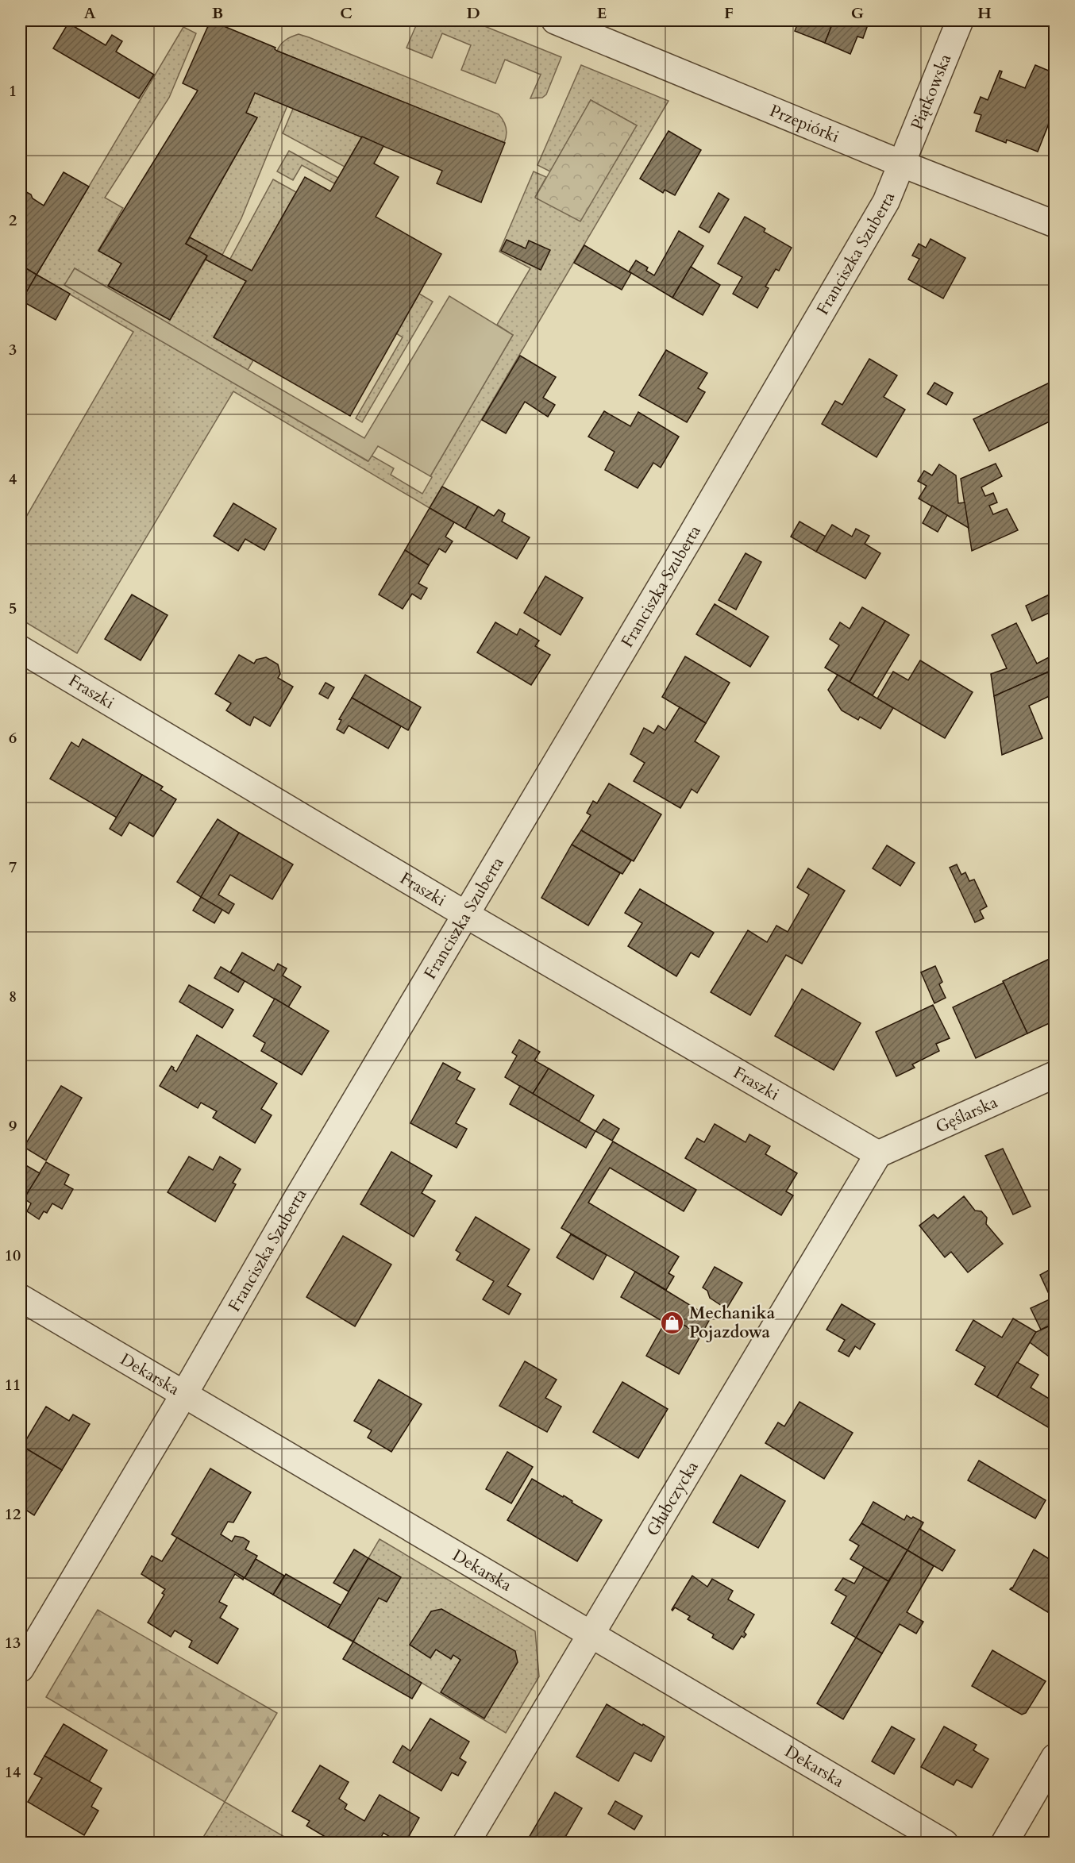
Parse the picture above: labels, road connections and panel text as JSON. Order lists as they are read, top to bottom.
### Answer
{
  "streets": {
    "street": [
      "Piątkowska",
      "Przepiórki",
      "Franciszka Szuberta",
      "Fraszki",
      "Gęślarska",
      "Dekarska",
      "Głubczycka"
    ]
  },
  "crossings": [
    ["Piątkowska", "Przepiórki"],
    ["Piątkowska", "Franciszka Szuberta"],
    ["Przepiórki", "Franciszka Szuberta"],
    ["Franciszka Szuberta", "Fraszki"],
    ["Franciszka Szuberta", "Dekarska"],
    ["Fraszki", "Gęślarska"],
    ["Fraszki", "Głubczycka"],
    ["Gęślarska", "Głubczycka"],
    ["Dekarska", "Głubczycka"]
  ],
  "places": {
    "shop": ["Mechanika Pojazdowa"]
  },
  "grid": {
    "columns": [
      "A",
      "B",
      "C",
      "D",
      "E",
      "F",
      "G",
      "H"
    ],
    "rows": [
      "1",
      "2",
      "3",
      "4",
      "5",
      "6",
      "7",
      "8",
      "9",
      "10",
      "11",
      "12",
      "13",
      "14"
    ]
  }
}
